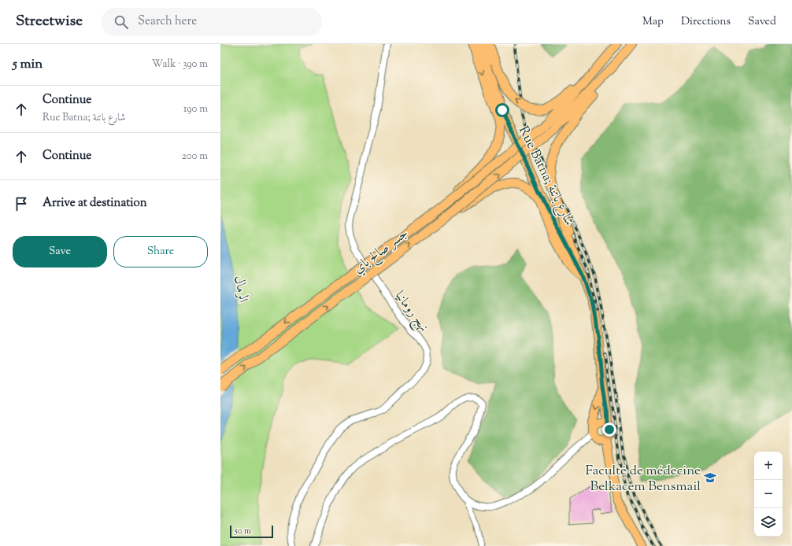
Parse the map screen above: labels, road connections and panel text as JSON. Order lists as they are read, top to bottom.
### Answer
{
  "streets": {
    "highway": ["جسر صالح باي"],
    "main road": ["Rue Batna; شارع باتنة"],
    "street": ["نهج رومانيا"]
  },
  "water": ["الرمال"],
  "places": {
    "school or university": ["Faculté de médecine Belkacem Bensmail"]
  },
  "scale_bar": "50 m",
  "page": {
    "header": "Streetwise",
    "search": "Search here",
    "nav": ["Map", "Directions", "Saved"],
    "heading": ["5 min", "Walk · 390 m"],
    "list": [
      ["Continue", "Rue Batna; شارع باتنة", "190 m"],
      ["Continue", "200 m"],
      "Arrive at destination"
    ],
    "buttons": ["Save", "Share"],
    "map_buttons": ["+", "−"],
    "scale": "50 m"
  }
}
